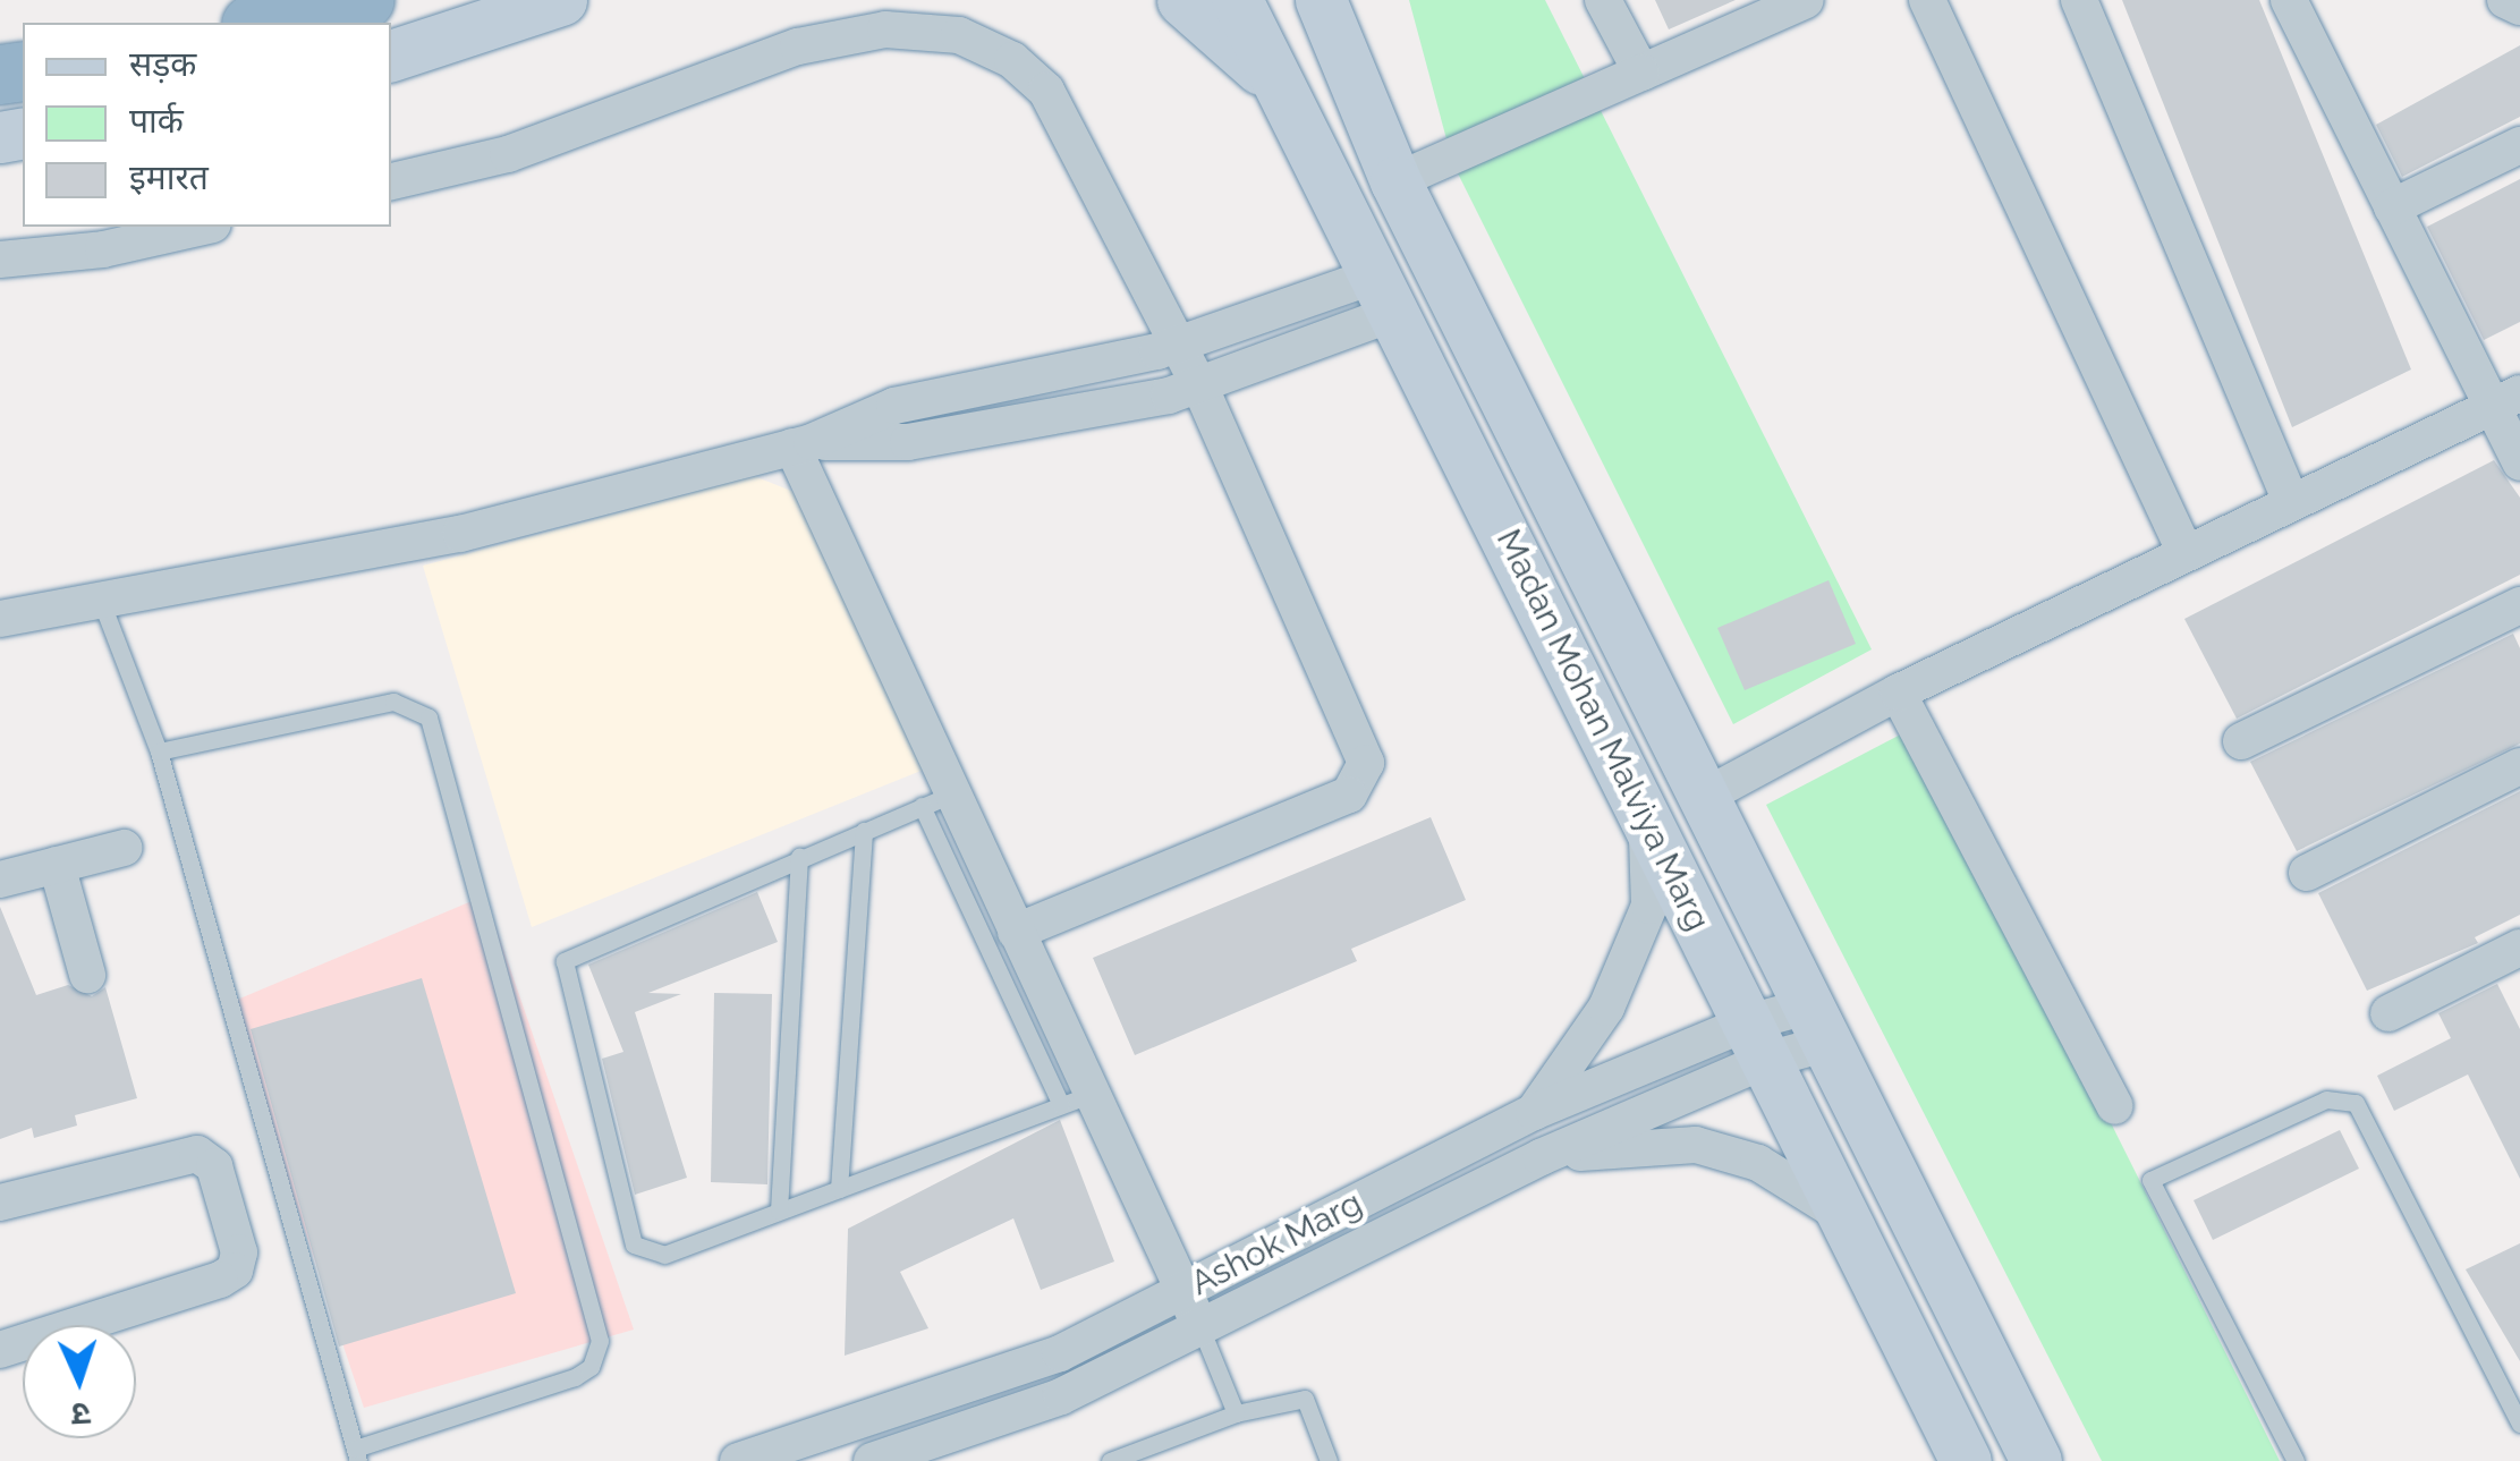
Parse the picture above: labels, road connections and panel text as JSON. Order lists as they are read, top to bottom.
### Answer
{
  "streets": {
    "main road": ["Madan Mohan Malviya Marg"],
    "street": ["Ashok Marg"]
  },
  "crossings": [
    ["Madan Mohan Malviya Marg", "Ashok Marg"]
  ],
  "legend": ["सड़क", "पार्क", "इमारत"],
  "north": "bottom"
}
